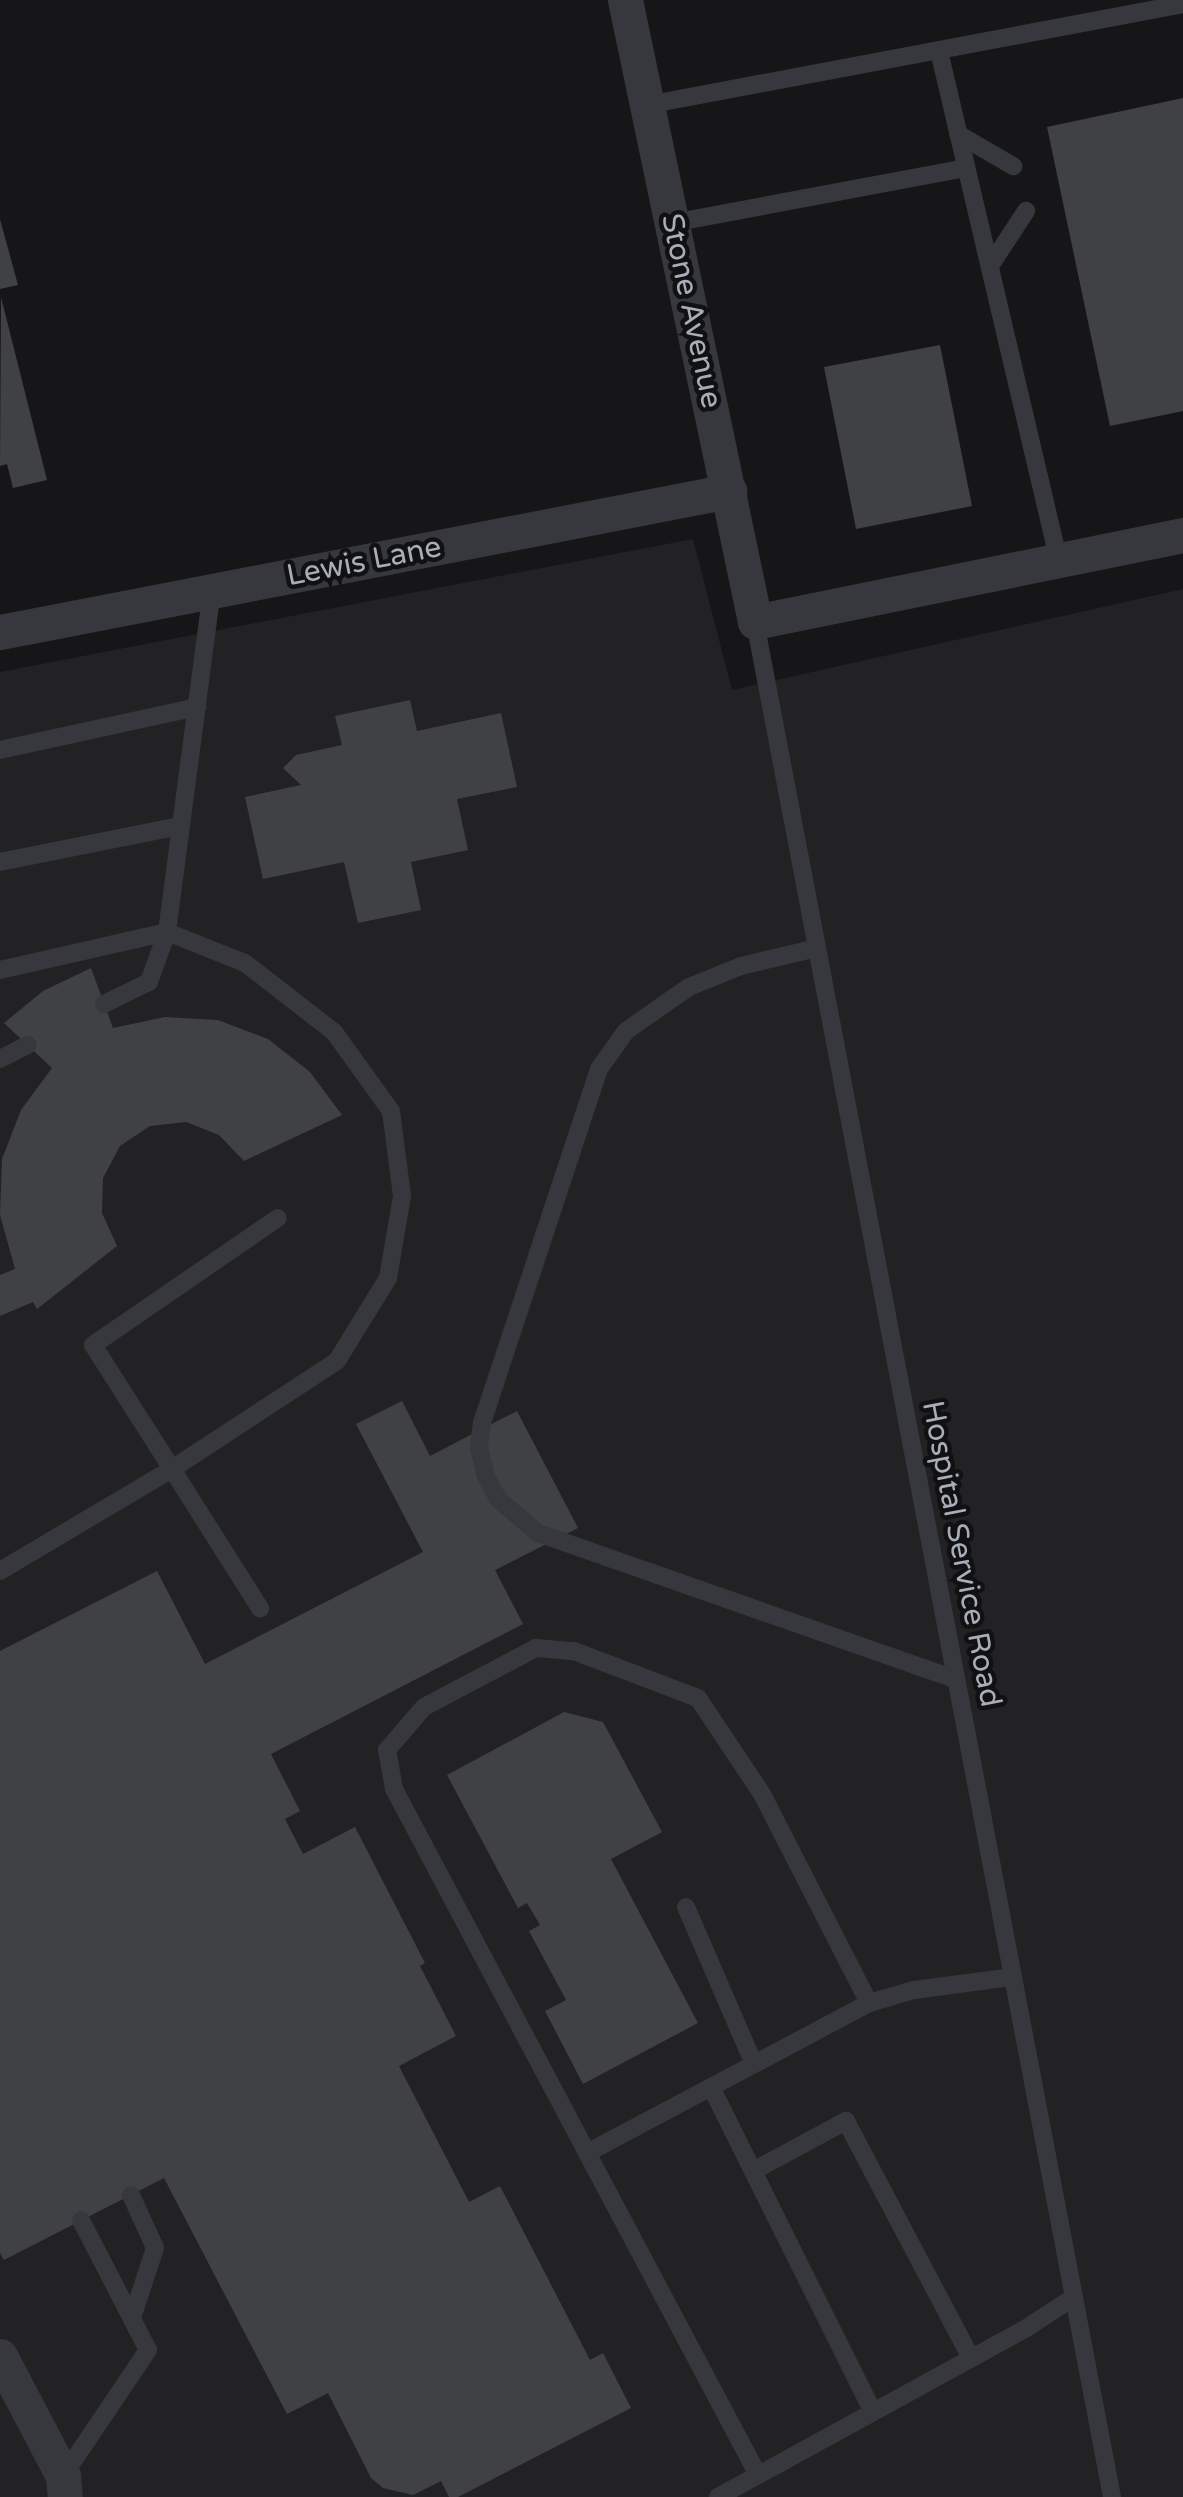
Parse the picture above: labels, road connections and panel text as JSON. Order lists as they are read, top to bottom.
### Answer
{
  "streets": {
    "street": ["Stone Avenue", "Lewis Lane"],
    "lane": ["Hospital Service Road"]
  },
  "crossings": [
    ["Stone Avenue", "Lewis Lane"],
    ["Stone Avenue", "Hospital Service Road"]
  ]
}
